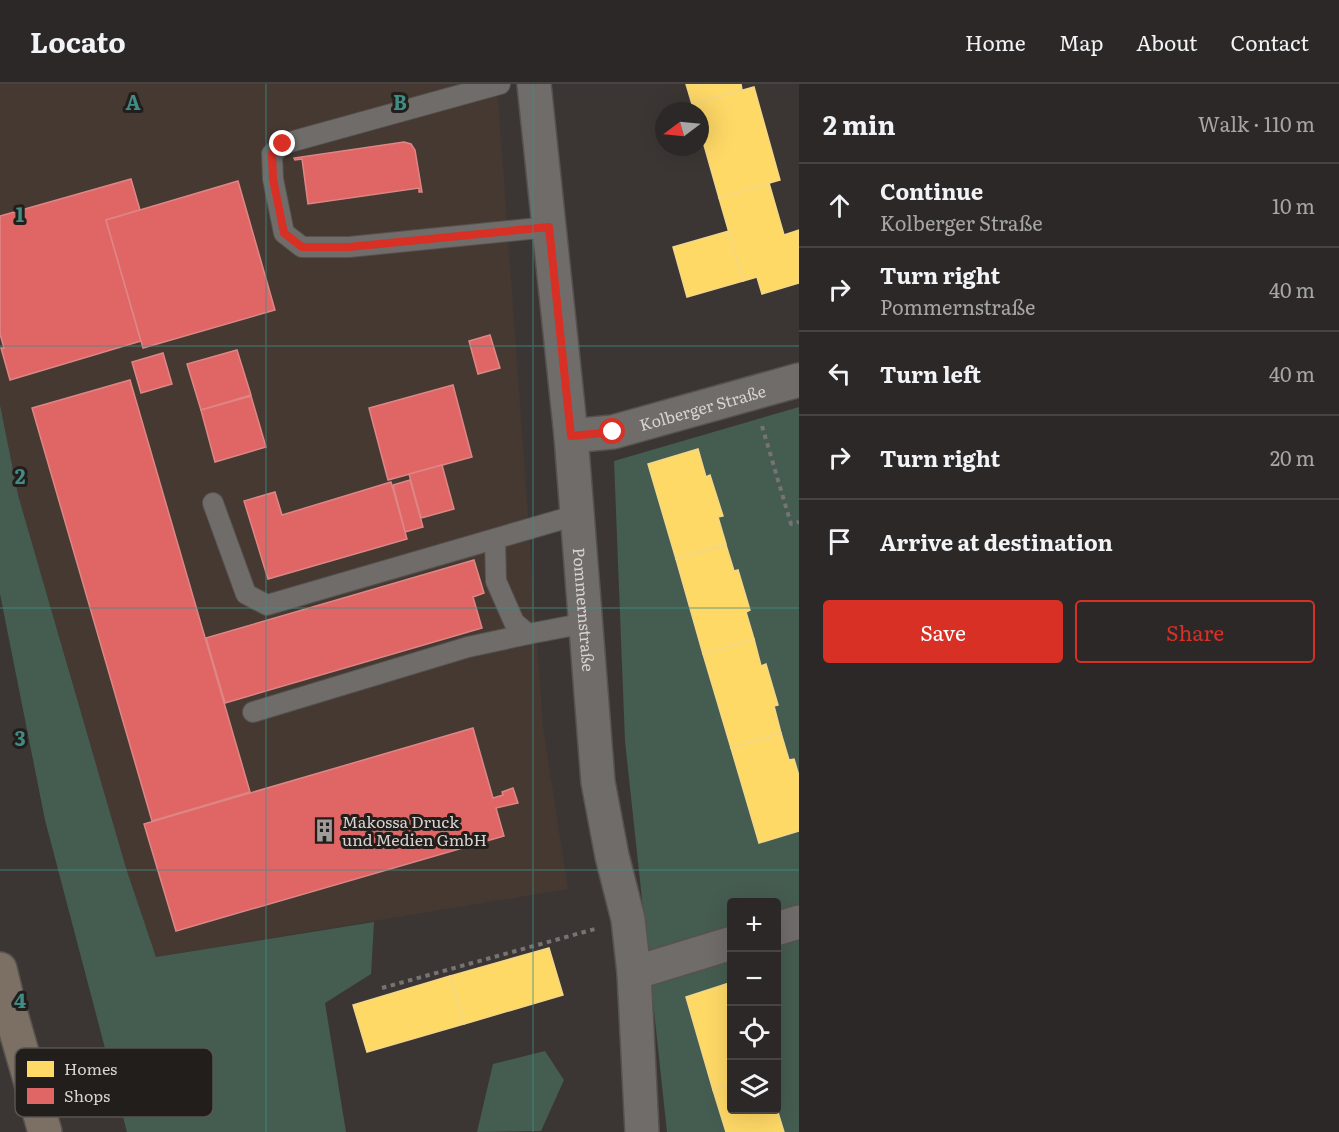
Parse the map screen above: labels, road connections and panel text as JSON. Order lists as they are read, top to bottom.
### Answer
{
  "streets": {
    "street": ["Kolberger Straße", "Pommernstraße"]
  },
  "crossings": [
    ["Kolberger Straße", "Pommernstraße"]
  ],
  "places": {
    "building": ["Makossa Druck und Medien GmbH"]
  },
  "legend": ["Homes", "Shops"],
  "north": "left",
  "page": {
    "header": "Locato",
    "nav": [
      "Home",
      "Map",
      "About",
      "Contact"
    ],
    "heading": ["2 min", "Walk · 110 m"],
    "list": [
      ["Continue", "Kolberger Straße", "10 m"],
      ["Turn right", "Pommernstraße", "40 m"],
      ["Turn left", "40 m"],
      ["Turn right", "20 m"],
      "Arrive at destination"
    ],
    "buttons": ["Save", "Share"],
    "map_buttons": ["+", "−"]
  },
  "grid": {
    "columns": ["A", "B"],
    "rows": [
      "1",
      "2",
      "3",
      "4"
    ]
  }
}
